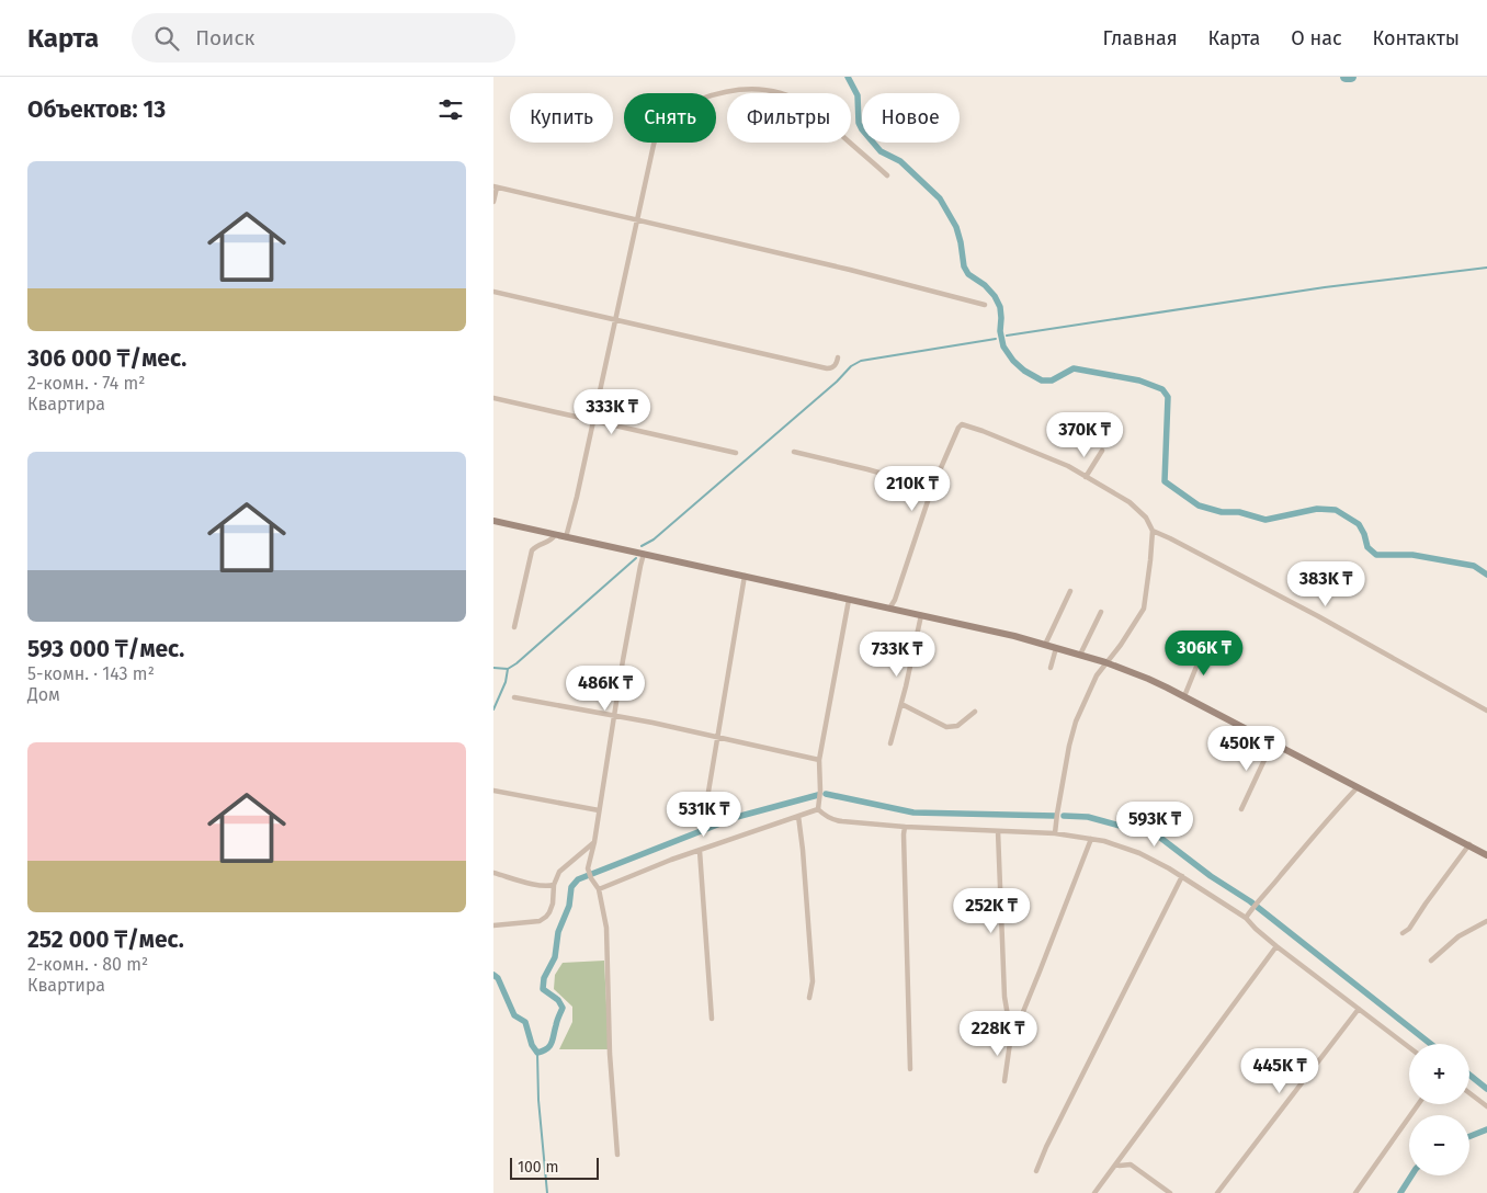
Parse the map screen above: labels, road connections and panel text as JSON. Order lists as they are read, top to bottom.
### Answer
{
  "scale_bar": "100 m",
  "page": {
    "header": "Карта",
    "search": "Поиск",
    "nav": [
      "Главная",
      "Карта",
      "О нас",
      "Контакты"
    ],
    "heading": "Объектов: 13",
    "chip": [
      "Купить",
      "Снять",
      "Фильтры",
      "Новое"
    ],
    "list": [
      {
        "name": "306 000 ₸/мес.",
        "note": "2-комн. · 74 m² · Квартира"
      },
      {
        "name": "593 000 ₸/мес.",
        "note": "5-комн. · 143 m² · Дом"
      },
      {
        "name": "252 000 ₸/мес.",
        "note": "2-комн. · 80 m² · Квартира"
      }
    ],
    "price": [
      "333K ₸",
      "370K ₸",
      "210K ₸",
      "383K ₸",
      "306K ₸",
      "733K ₸",
      "486K ₸",
      "450K ₸",
      "531K ₸",
      "593K ₸",
      "252K ₸",
      "228K ₸",
      "445K ₸"
    ],
    "map_buttons": ["+", "−"],
    "scale": "100 m"
  }
}
